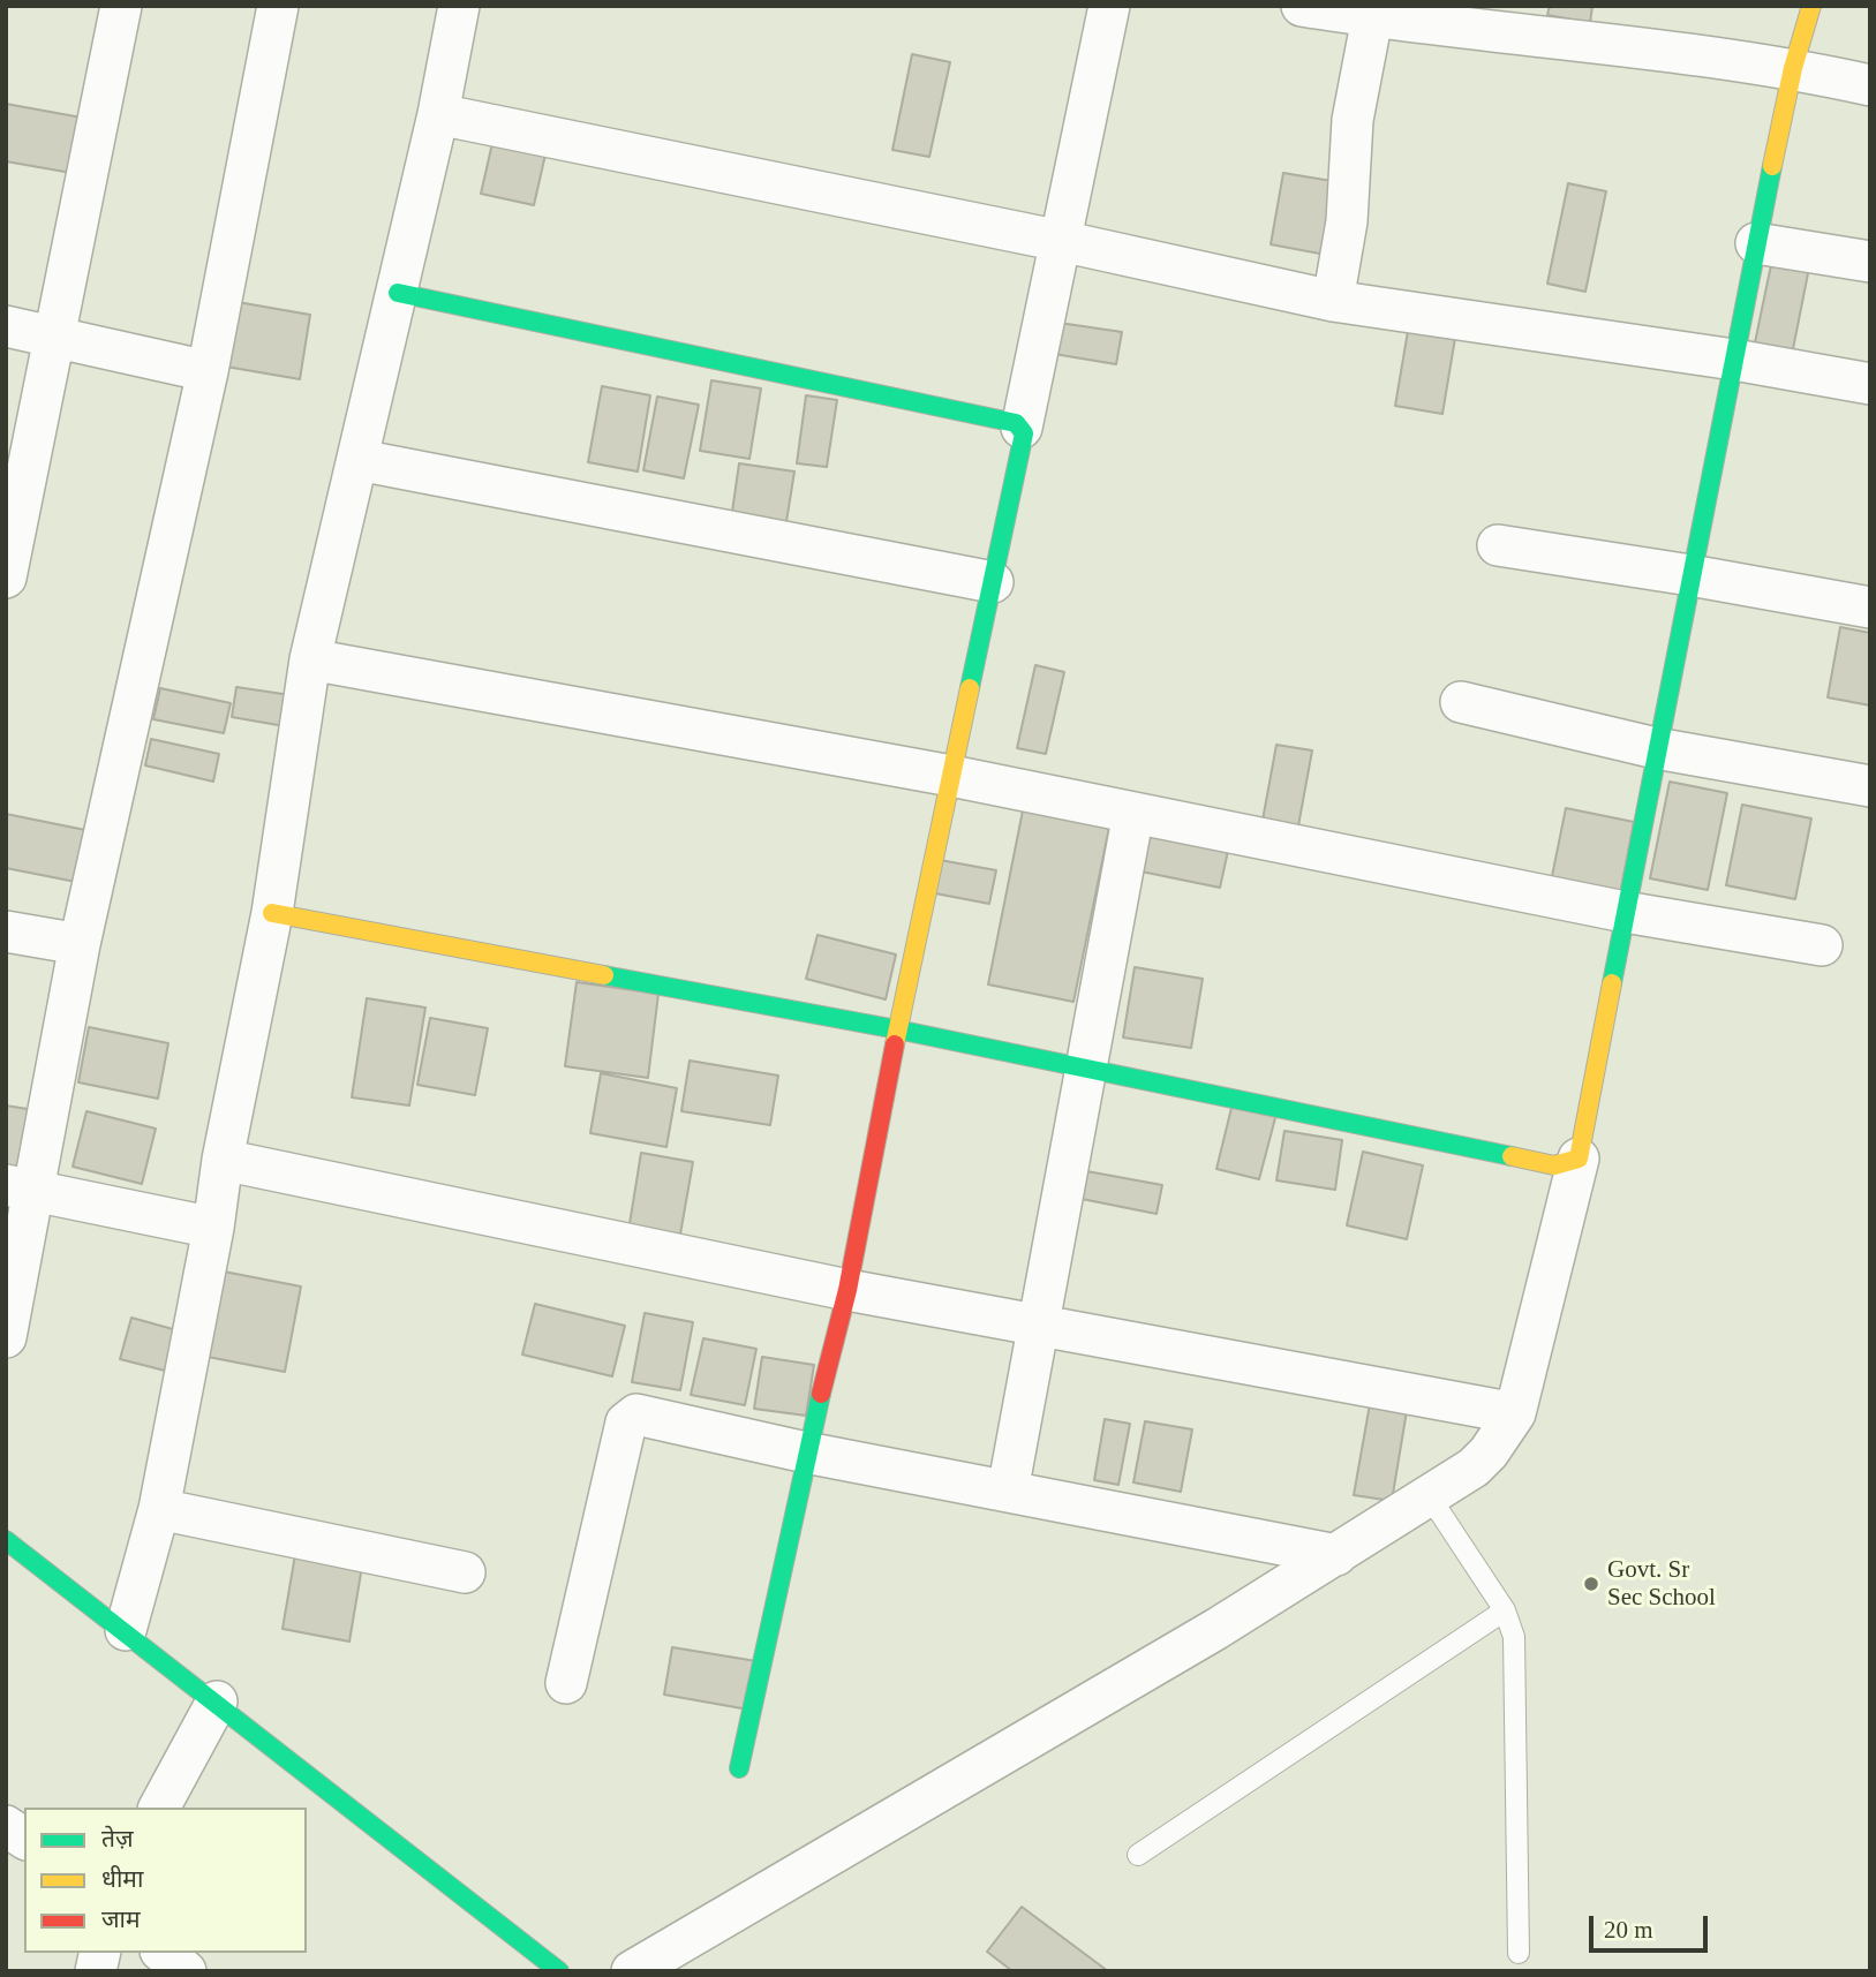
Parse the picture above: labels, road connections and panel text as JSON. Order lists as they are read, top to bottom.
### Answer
{
  "places": ["Govt. Sr Sec School"],
  "legend": ["तेज़", "धीमा", "जाम"],
  "scale_bar": "20 m"
}
